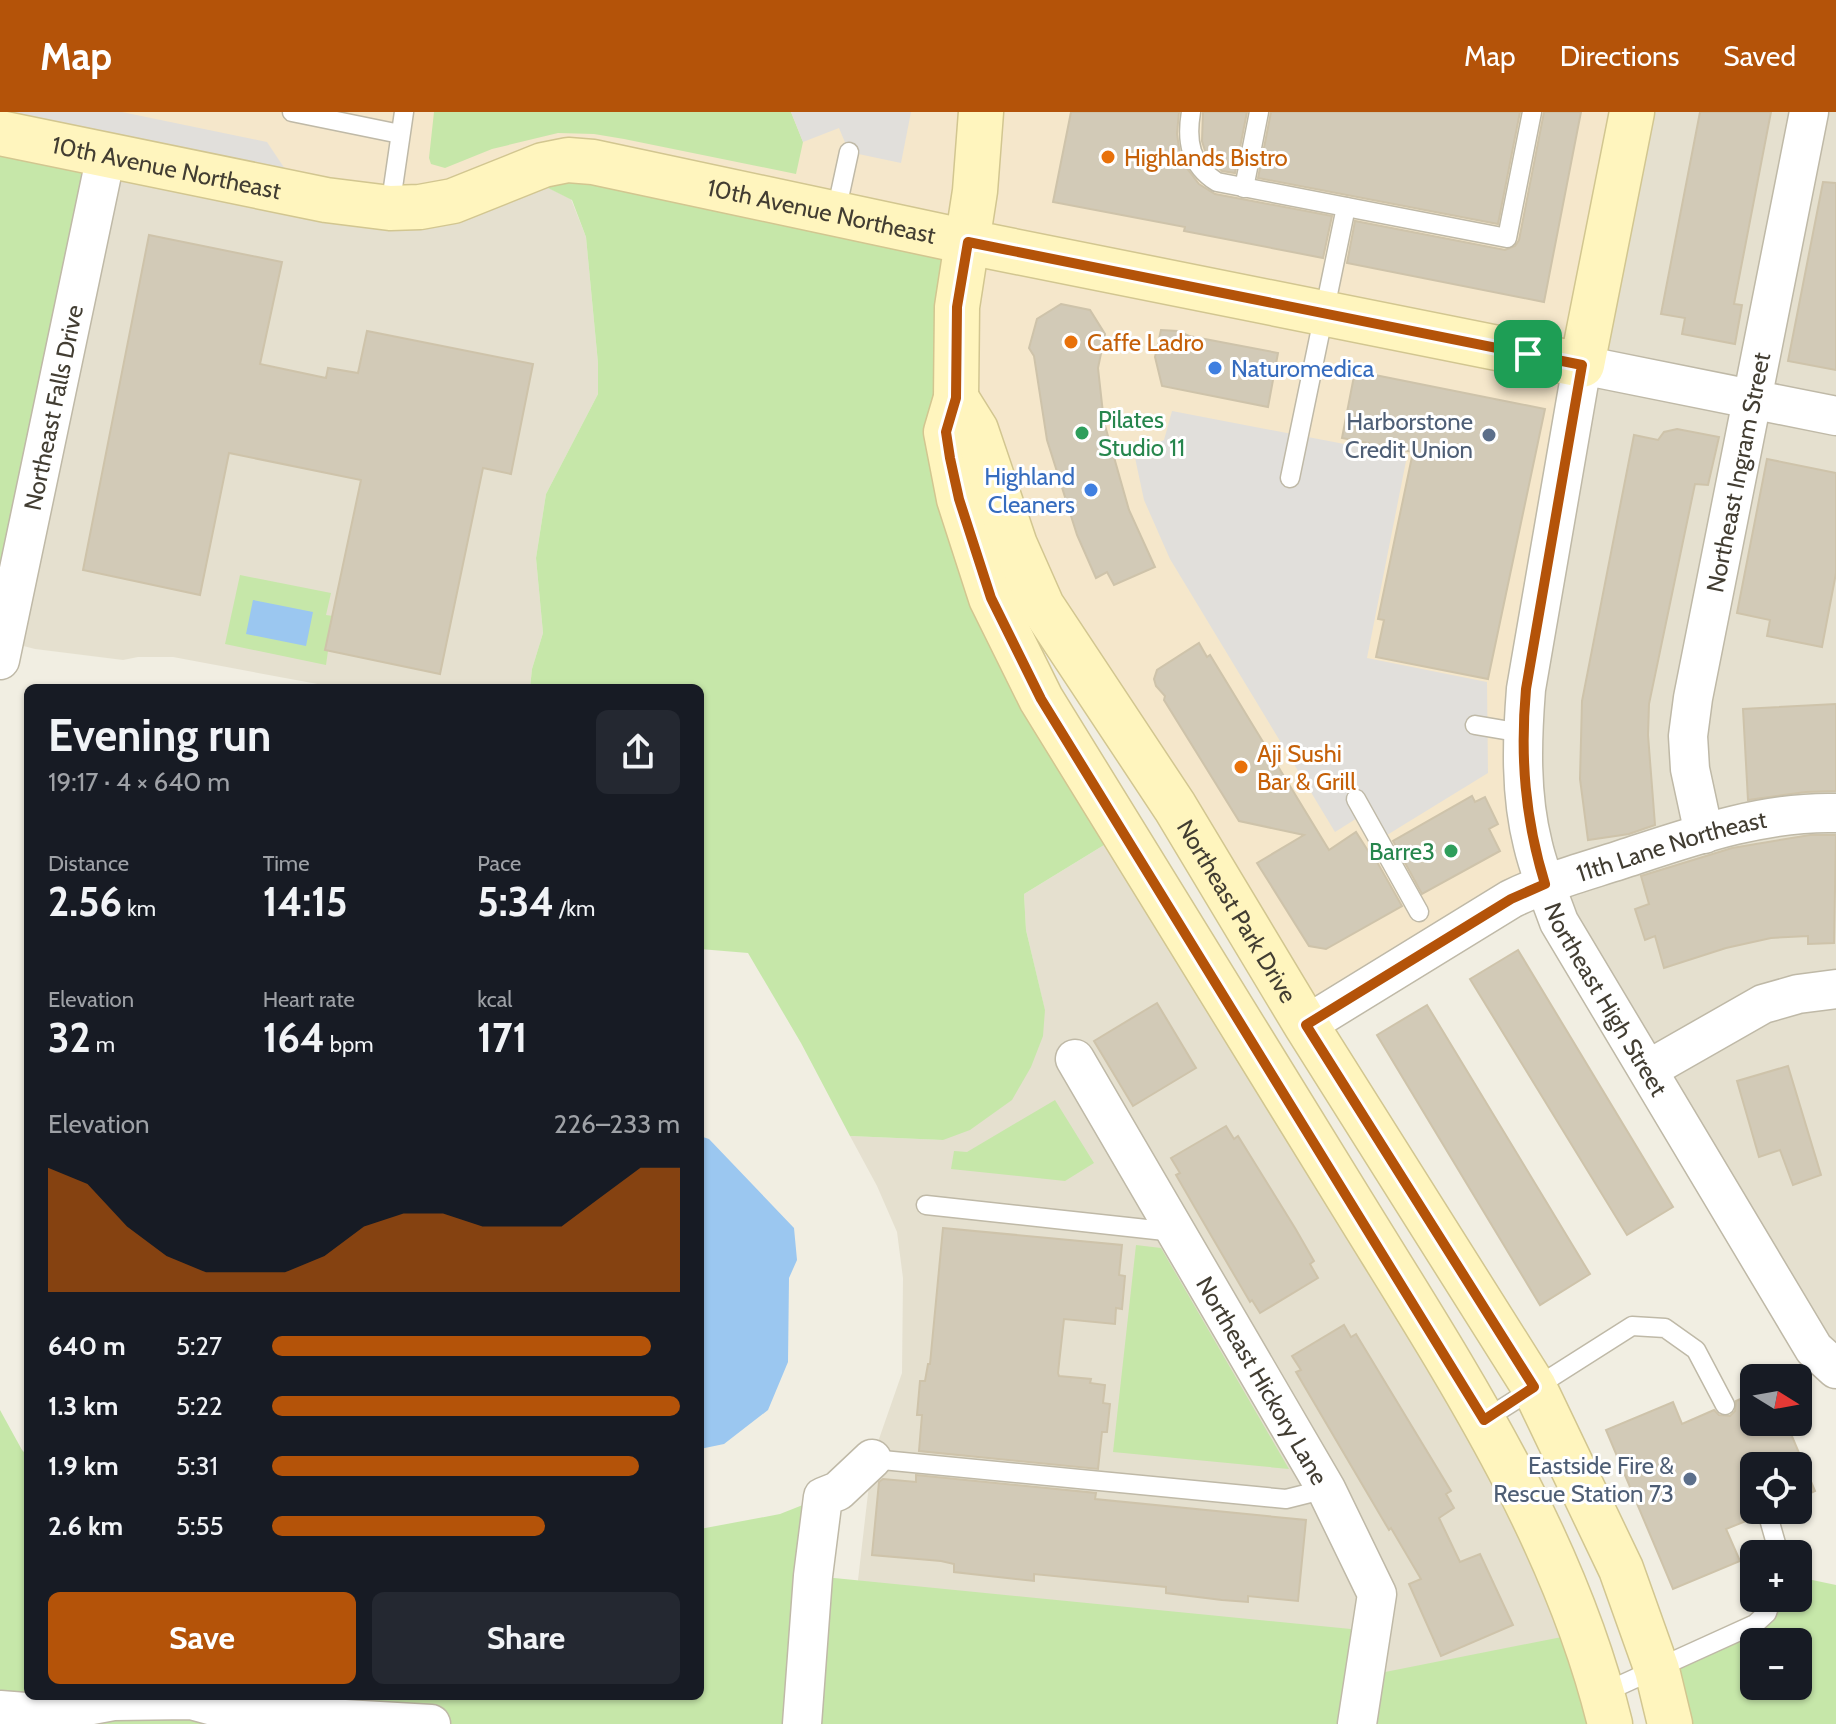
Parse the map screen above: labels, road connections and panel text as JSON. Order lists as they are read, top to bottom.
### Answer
{
  "streets": {
    "street": [
      "10th Avenue Northeast",
      "Northeast Falls Drive",
      "Northeast Ingram Street",
      "11th Lane Northeast",
      "Northeast Park Drive",
      "Northeast High Street",
      "Northeast Hickory Lane"
    ]
  },
  "crossings": [
    ["10th Avenue Northeast", "Northeast Falls Drive"],
    ["10th Avenue Northeast", "Northeast Ingram Street"],
    ["10th Avenue Northeast", "Northeast High Street"],
    ["Northeast Ingram Street", "11th Lane Northeast"],
    ["11th Lane Northeast", "Northeast Park Drive"],
    ["11th Lane Northeast", "Northeast High Street"]
  ],
  "places": [
    "Highlands Bistro",
    "Caffe Ladro",
    "Naturomedica",
    "Pilates Studio 11",
    "Harborstone Credit Union",
    "Highland Cleaners",
    "Aji Sushi Bar & Grill",
    "Barre3",
    "Eastside Fire & Rescue Station 73"
  ],
  "north": "right",
  "page": {
    "header": "Map",
    "nav": ["Map", "Directions", "Saved"],
    "heading": ["Evening run", "19:17 · 4 × 640 m"],
    "stats": [
      ["Distance", "2.56 km"],
      ["Time", "14:15"],
      ["Pace", "5:34 /km"],
      ["Elevation", "32 m"],
      ["Heart rate", "164 bpm"],
      ["kcal", "171"]
    ],
    "chart": ["Elevation", "226–233 m"],
    "list": [
      {
        "name": "640 m",
        "note": "5:27"
      },
      {
        "name": "1.3 km",
        "note": "5:22"
      },
      {
        "name": "1.9 km",
        "note": "5:31"
      },
      {
        "name": "2.6 km",
        "note": "5:55"
      }
    ],
    "map_buttons": ["+", "−"],
    "buttons": ["Save", "Share"]
  }
}
